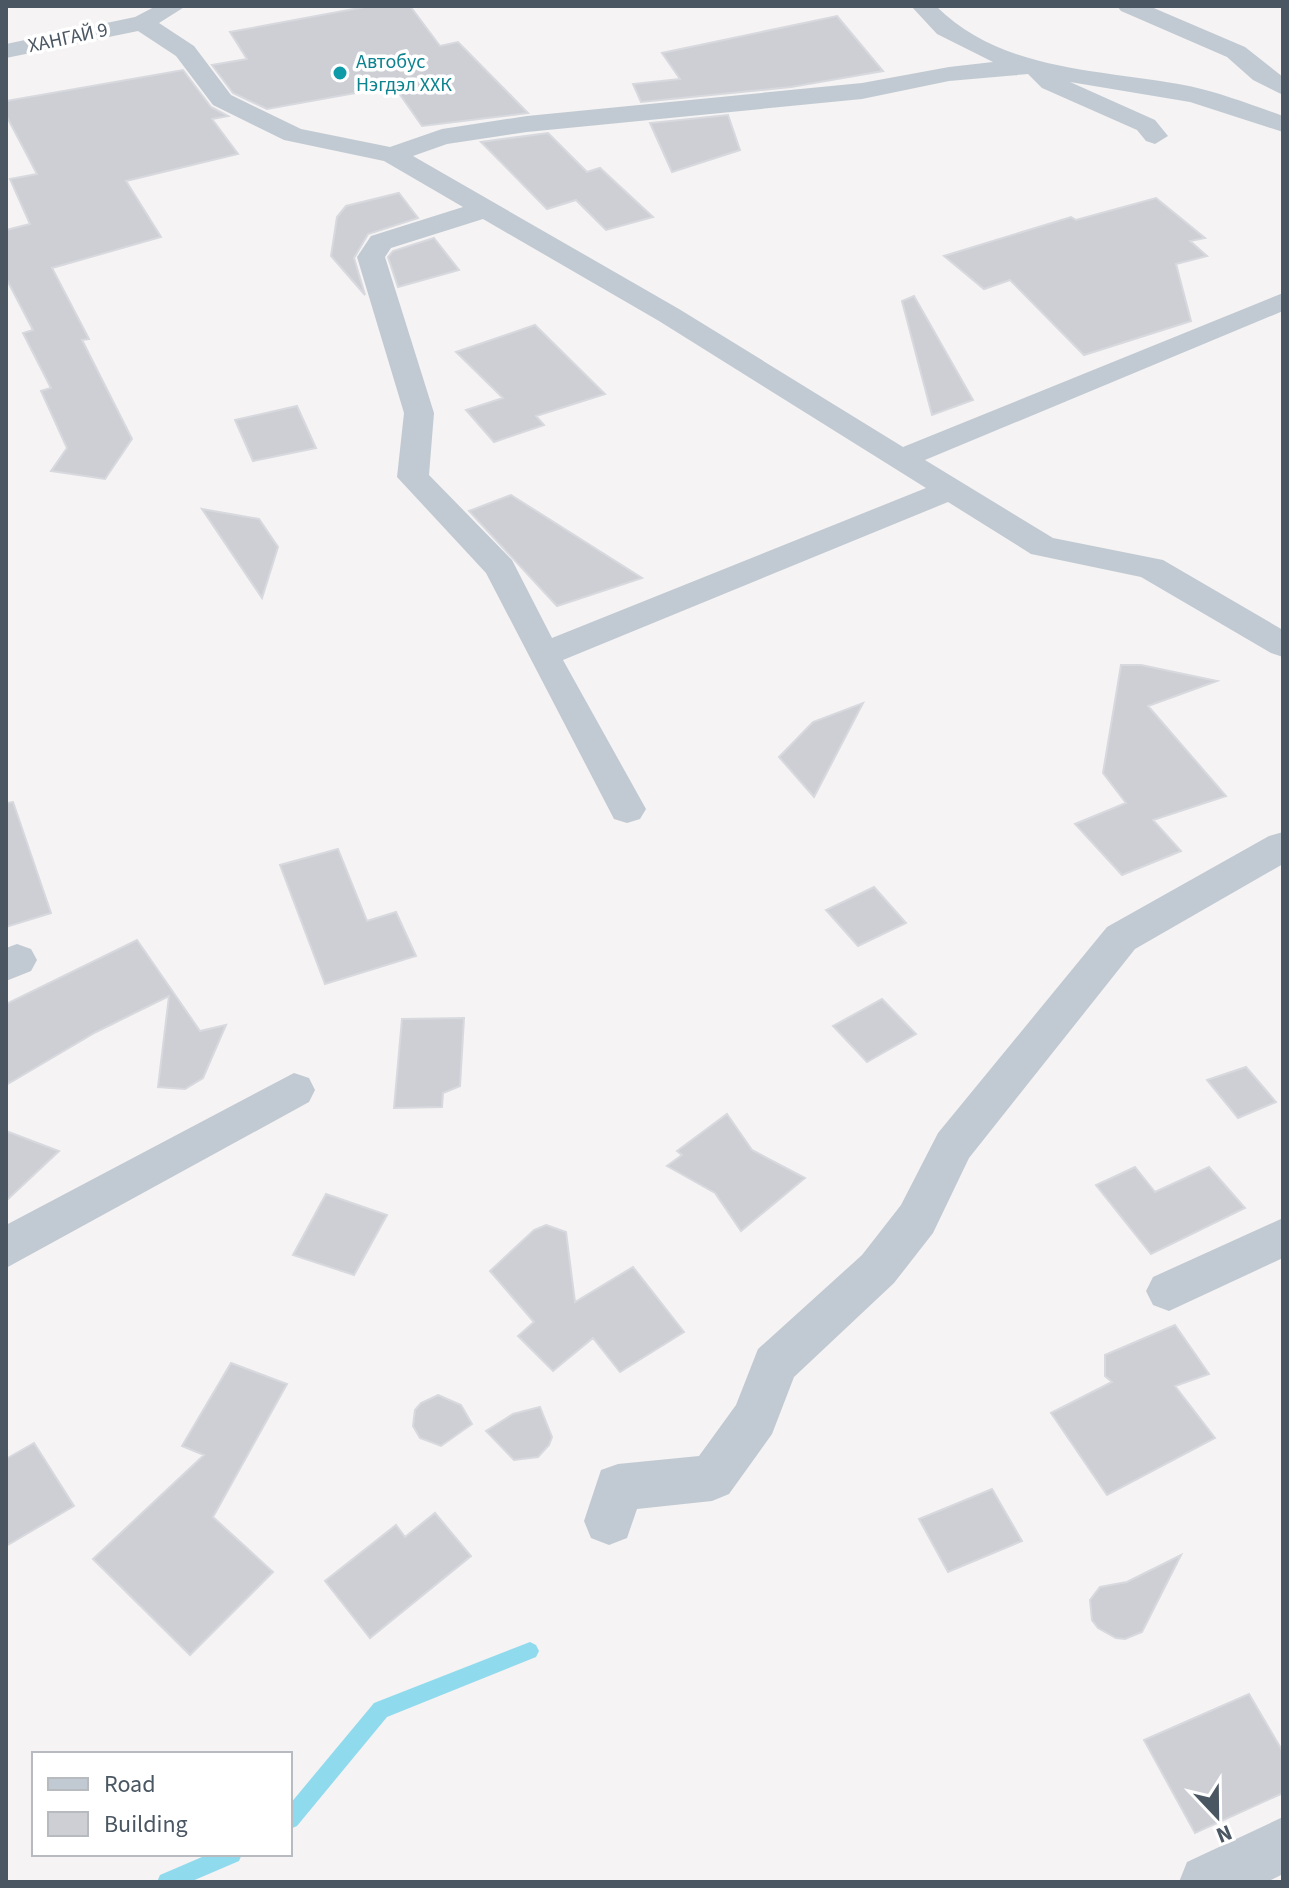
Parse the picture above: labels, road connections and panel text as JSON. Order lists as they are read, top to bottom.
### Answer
{
  "streets": {
    "street": ["ХАНГАЙ 9"]
  },
  "places": ["Автобус Нэгдэл ХХК"],
  "legend": ["Road", "Building"],
  "north": "bottom"
}
